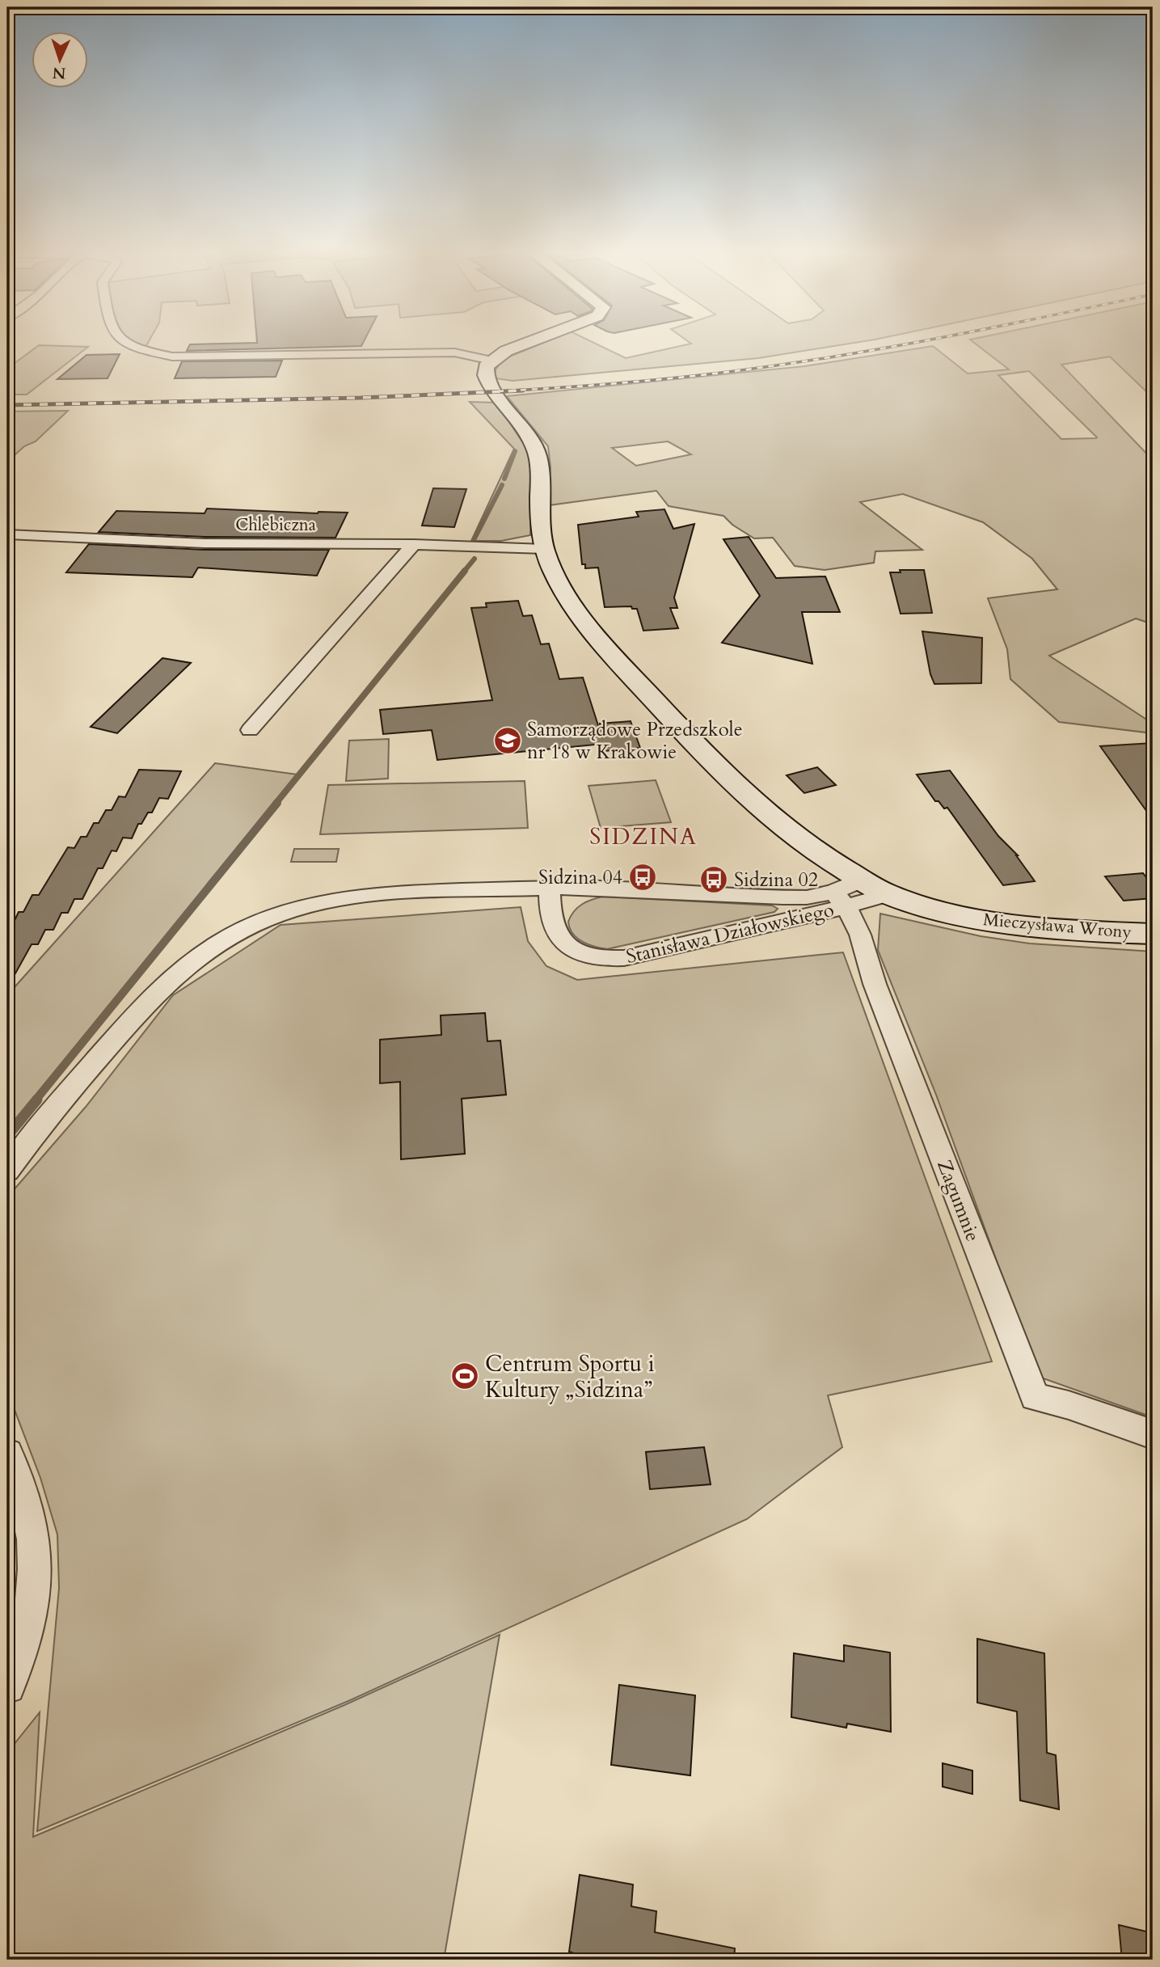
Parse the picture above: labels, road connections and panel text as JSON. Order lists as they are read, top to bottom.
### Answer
{
  "streets": {
    "street": [
      "Chlebiczna",
      "Mieczysława Wrony",
      "Stanisława Działowskiego",
      "Zagumnie"
    ]
  },
  "crossings": [
    ["Chlebiczna", "Mieczysława Wrony"],
    ["Mieczysława Wrony", "Stanisława Działowskiego"],
    ["Stanisława Działowskiego", "Zagumnie"]
  ],
  "districts": ["SIDZINA"],
  "places": {
    "school or university": ["Samorządowe Przedszkole nr 18 w Krakowie"],
    "bus stop": ["Sidzina 04", "Sidzina 02"],
    "sports": ["Centrum Sportu i Kultury „Sidzina”"]
  },
  "north": "bottom"
}
